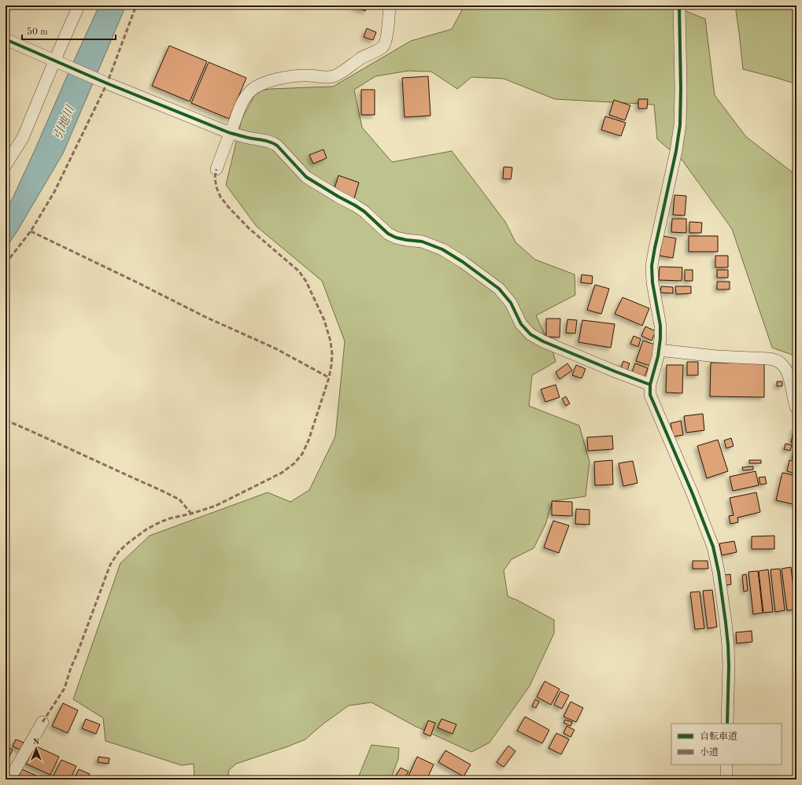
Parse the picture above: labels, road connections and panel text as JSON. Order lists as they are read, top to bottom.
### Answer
{
  "water": ["引地川"],
  "legend": ["自転車道", "小道"],
  "scale_bar": "50 m",
  "north": "top"
}
